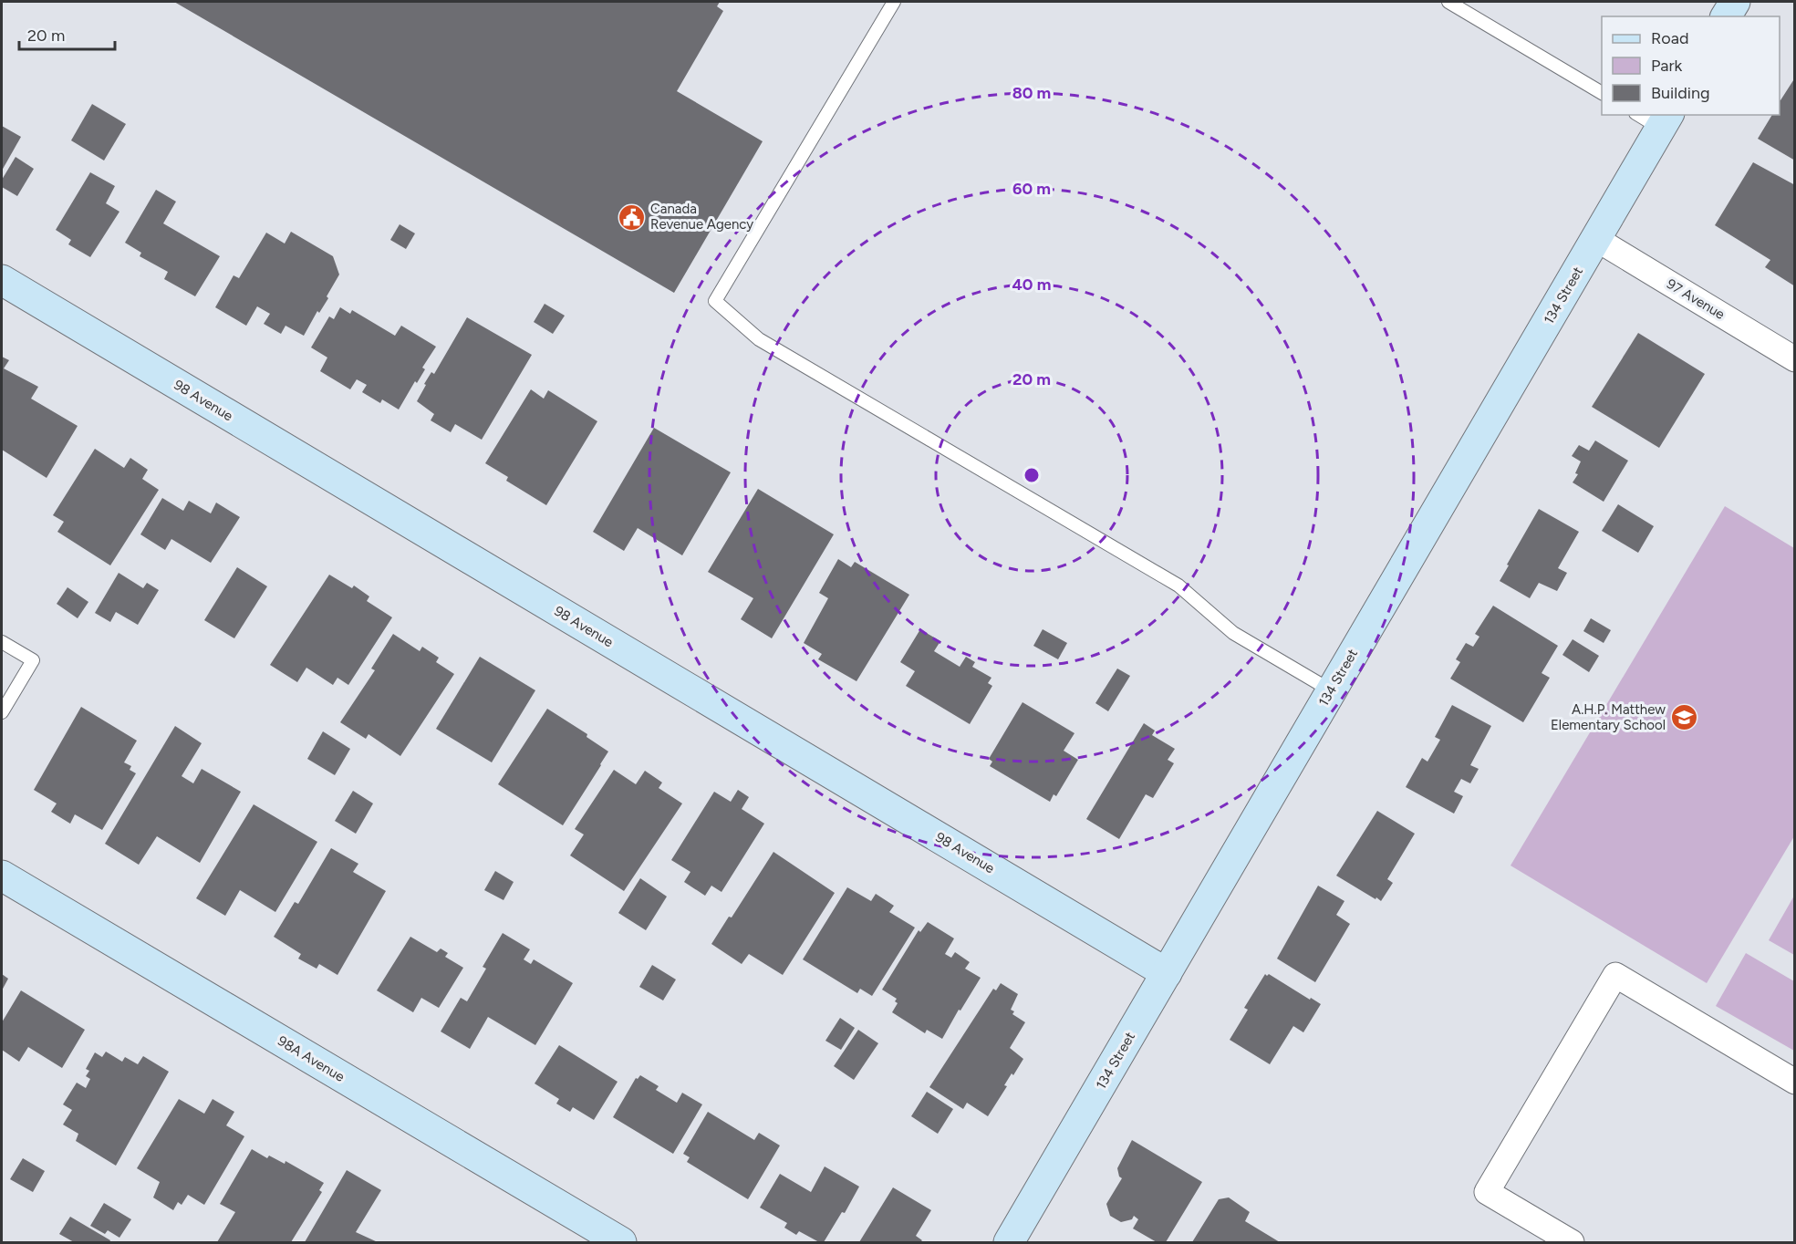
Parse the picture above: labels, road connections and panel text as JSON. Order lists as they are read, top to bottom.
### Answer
{
  "streets": {
    "street": [
      "134 Street",
      "97 Avenue",
      "98 Avenue",
      "98A Avenue"
    ]
  },
  "crossings": [
    ["134 Street", "97 Avenue"],
    ["134 Street", "98 Avenue"]
  ],
  "places": {
    "public building": ["Canada Revenue Agency"],
    "school or university": ["A.H.P. Matthew Elementary School"]
  },
  "legend": ["Road", "Park", "Building"],
  "scale_bar": "20 m",
  "rings": [
    "80 m",
    "60 m",
    "40 m",
    "20 m"
  ]
}
